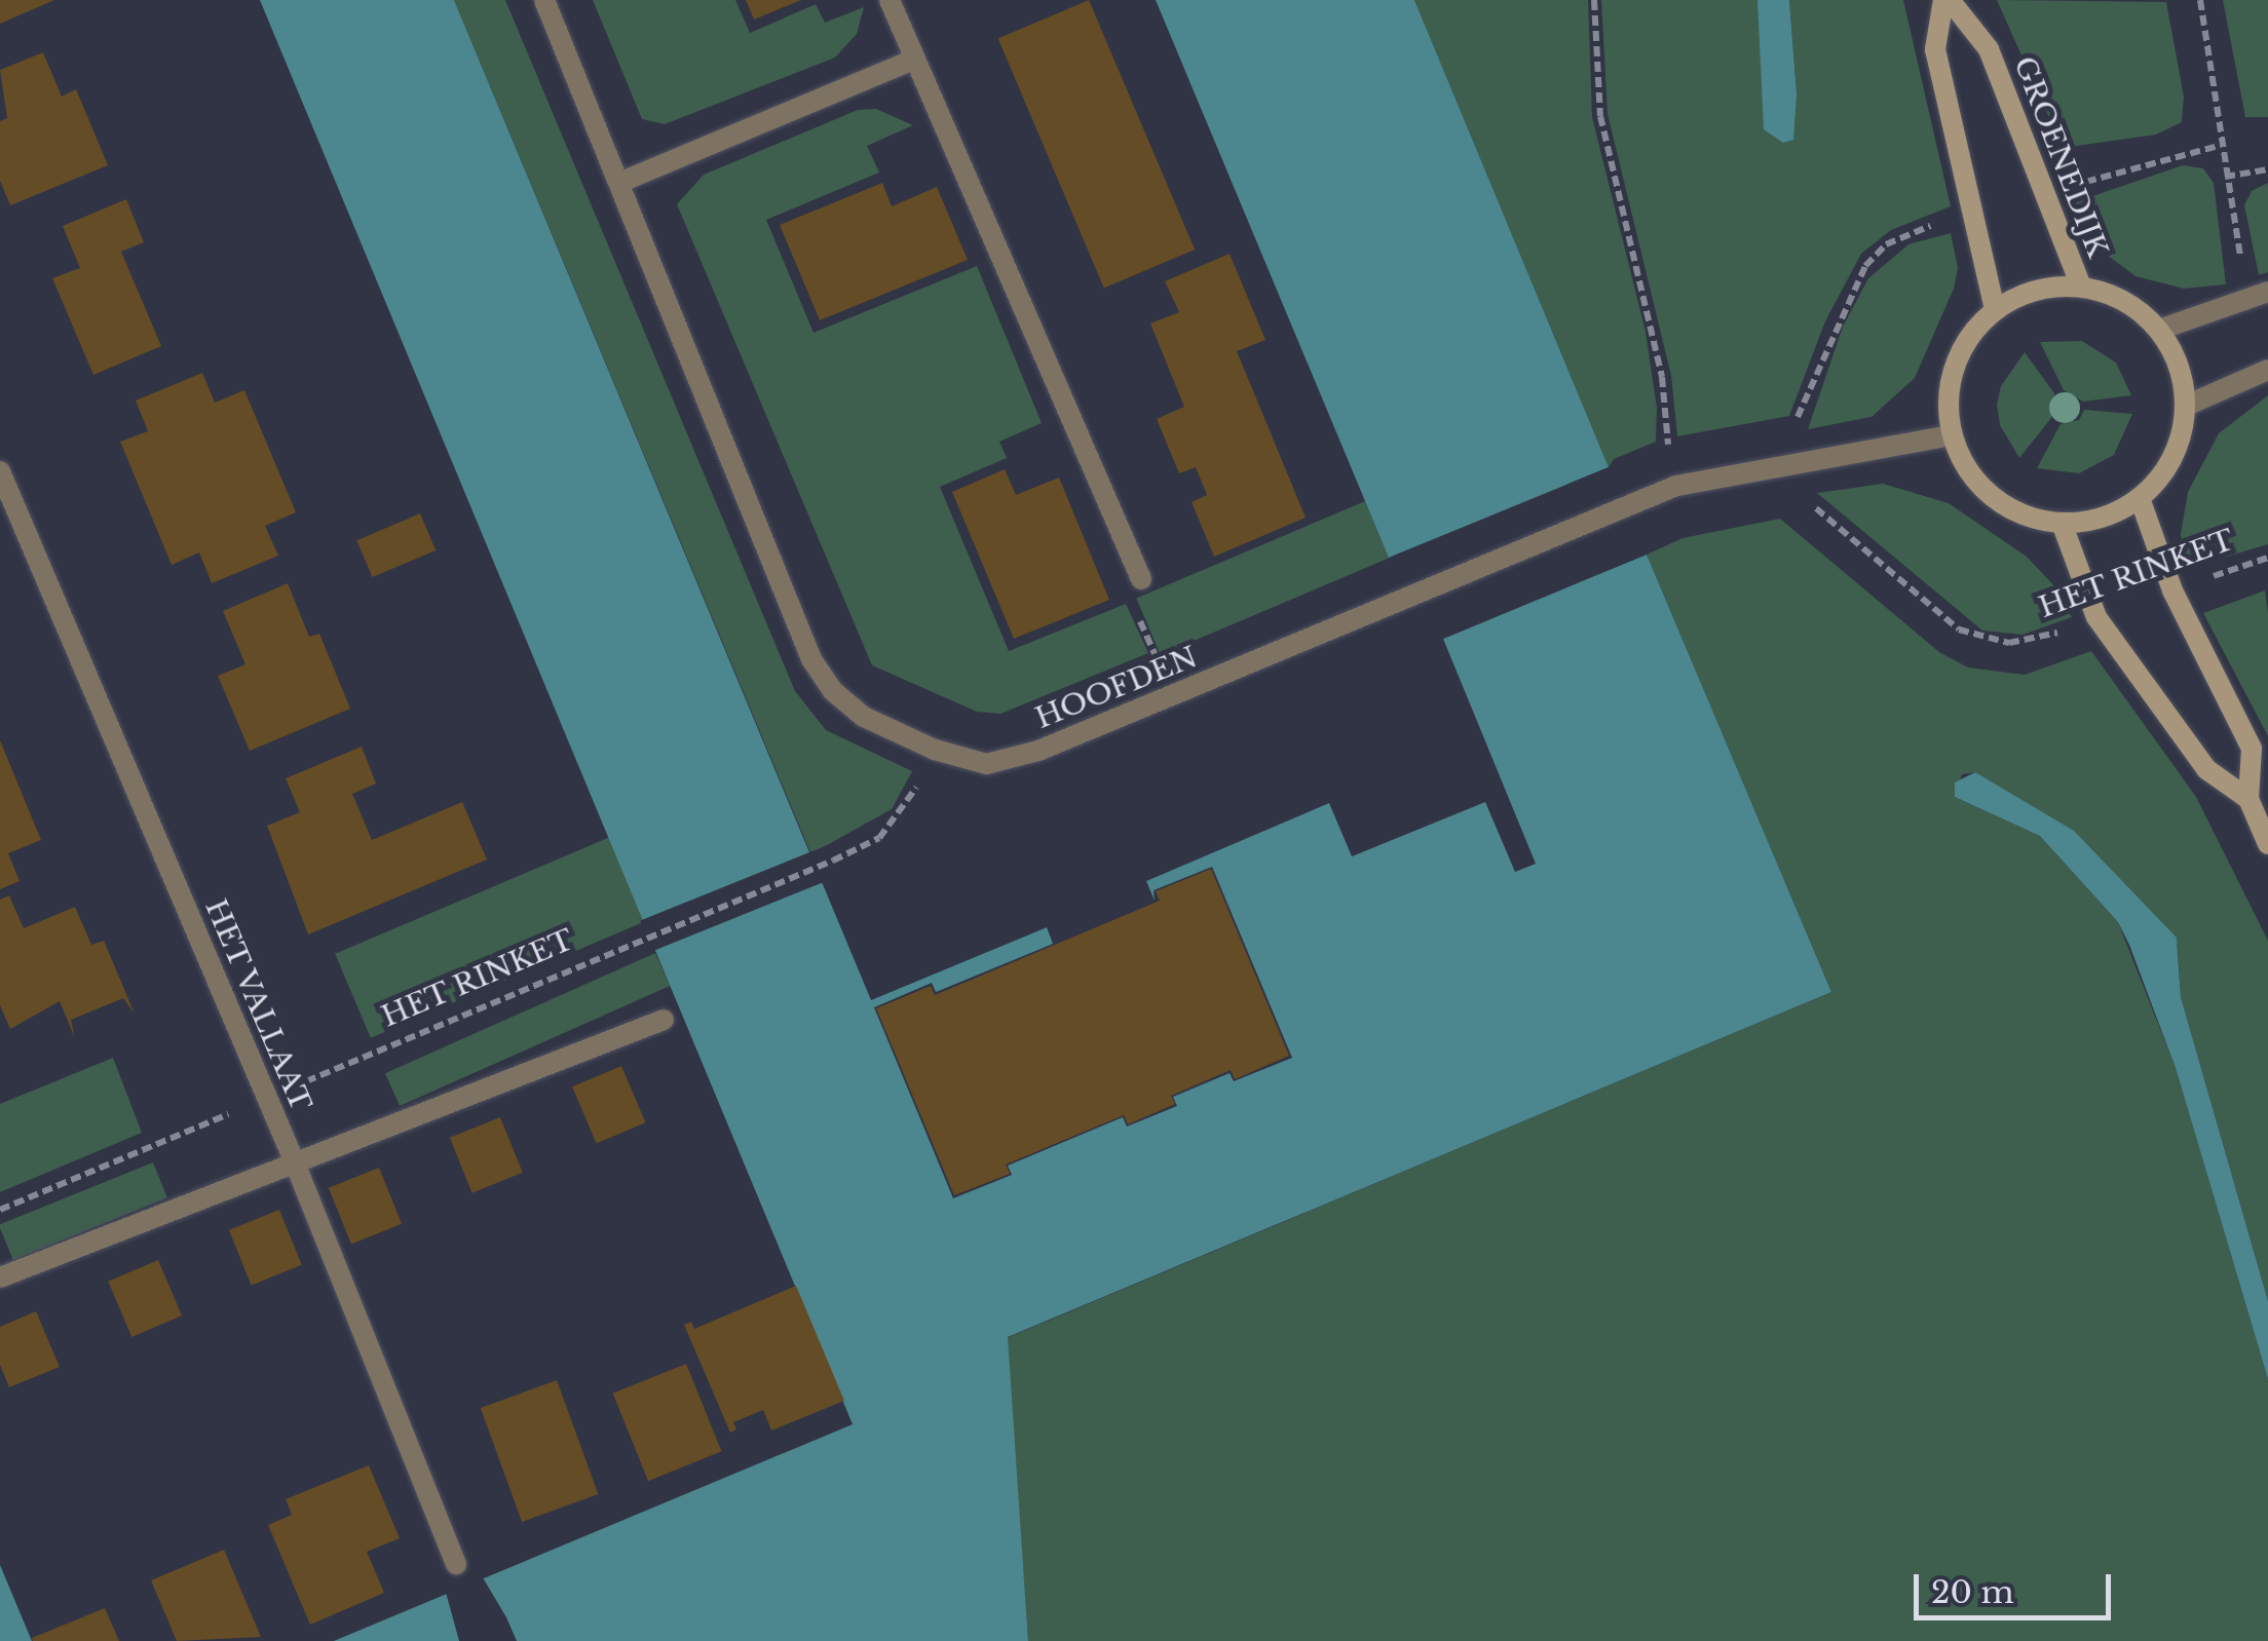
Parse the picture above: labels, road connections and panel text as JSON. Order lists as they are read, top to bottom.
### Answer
{
  "streets": {
    "main road": ["GROENEDIJK"],
    "street": ["HOOFDEN", "HET VALLAAT"],
    "path": ["HET RINKET"]
  },
  "crossings": [
    ["GROENEDIJK", "HOOFDEN"],
    ["HET RINKET", "HOOFDEN"],
    ["HET RINKET", "HET VALLAAT"]
  ],
  "scale_bar": "20 m"
}
